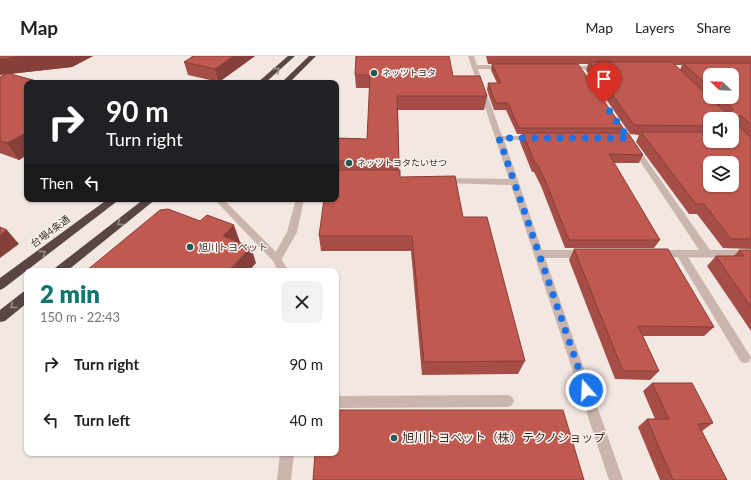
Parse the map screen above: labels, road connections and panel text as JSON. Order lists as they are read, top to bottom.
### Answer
{
  "streets": {
    "highway": ["台場4条通"]
  },
  "places": [
    "ネッツトヨタ",
    "ネッツトヨタたいせつ",
    "旭川トヨペット",
    "旭川トヨペット（株）テクノショップ"
  ],
  "north": "top left",
  "page": {
    "header": "Map",
    "nav": ["Map", "Layers", "Share"],
    "turn": ["90 m", "Turn right"],
    "then": "Then",
    "heading": ["2 min", "150 m · 22:43"],
    "list": [
      {
        "name": "Turn right",
        "value": "90 m"
      },
      {
        "name": "Turn left",
        "value": "40 m"
      }
    ]
  }
}
